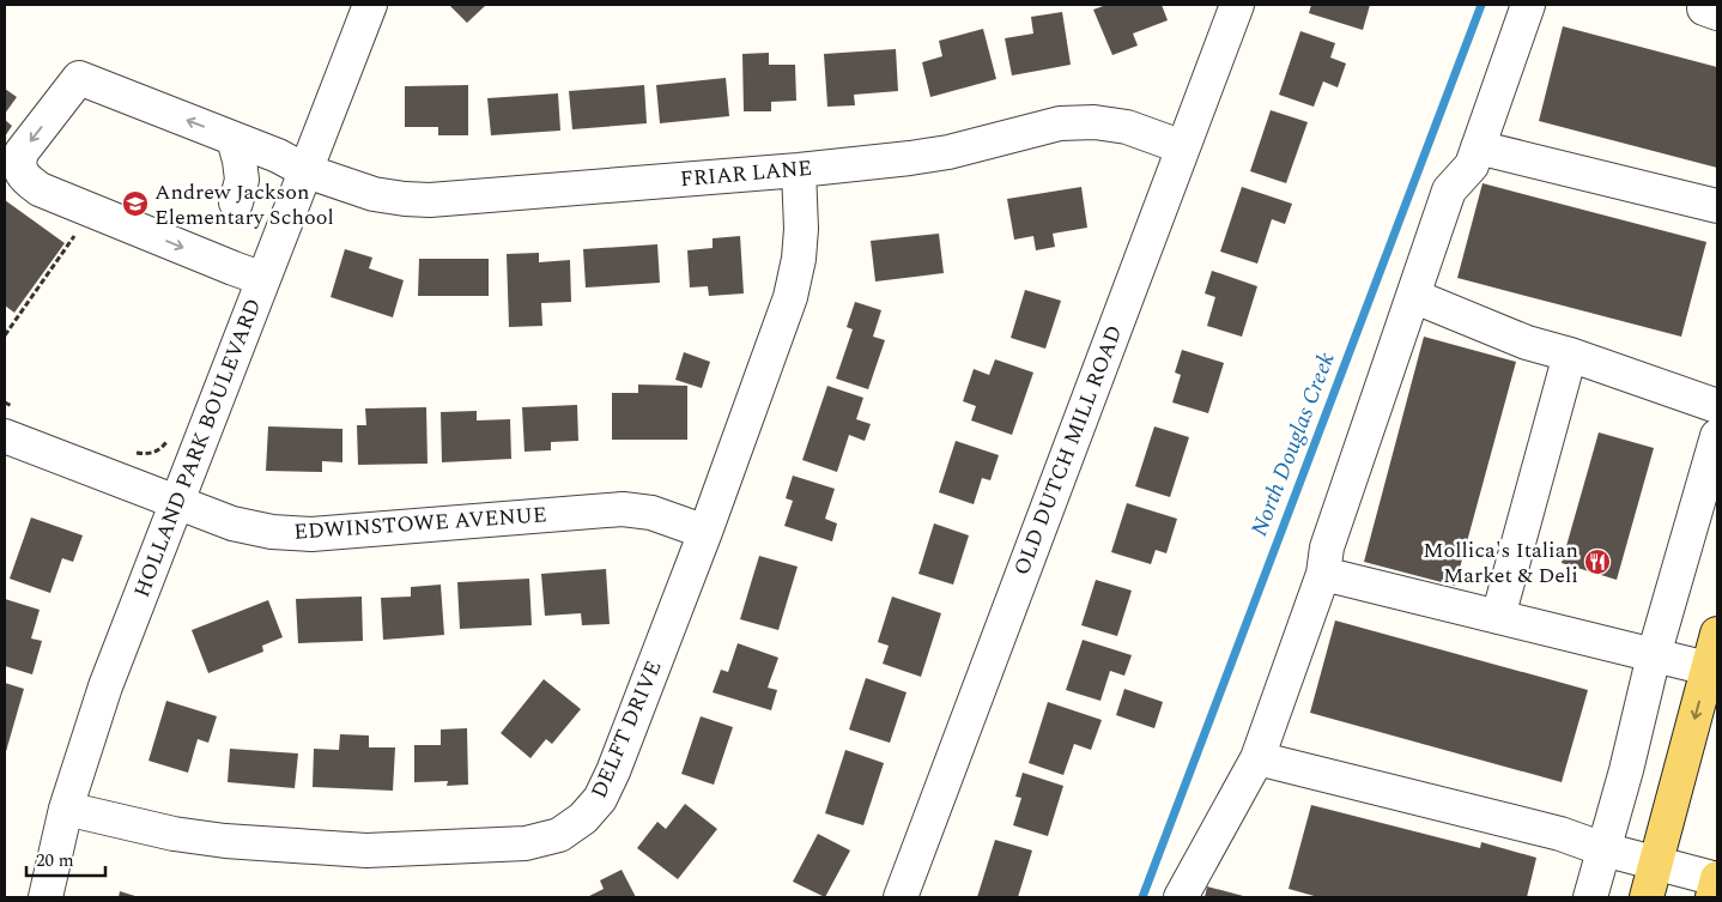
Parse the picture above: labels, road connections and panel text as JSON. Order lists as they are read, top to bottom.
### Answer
{
  "streets": {
    "street": [
      "FRIAR LANE",
      "HOLLAND PARK BOULEVARD",
      "OLD DUTCH MILL ROAD",
      "EDWINSTOWE AVENUE",
      "DELFT DRIVE"
    ]
  },
  "crossings": [
    ["FRIAR LANE", "HOLLAND PARK BOULEVARD"],
    ["FRIAR LANE", "OLD DUTCH MILL ROAD"],
    ["FRIAR LANE", "DELFT DRIVE"],
    ["HOLLAND PARK BOULEVARD", "EDWINSTOWE AVENUE"],
    ["HOLLAND PARK BOULEVARD", "DELFT DRIVE"],
    ["EDWINSTOWE AVENUE", "DELFT DRIVE"]
  ],
  "water": ["North Douglas Creek"],
  "places": {
    "school or university": ["Andrew Jackson Elementary School"],
    "restaurant": ["Mollica's Italian Market & Deli"]
  },
  "scale_bar": "20 m"
}
